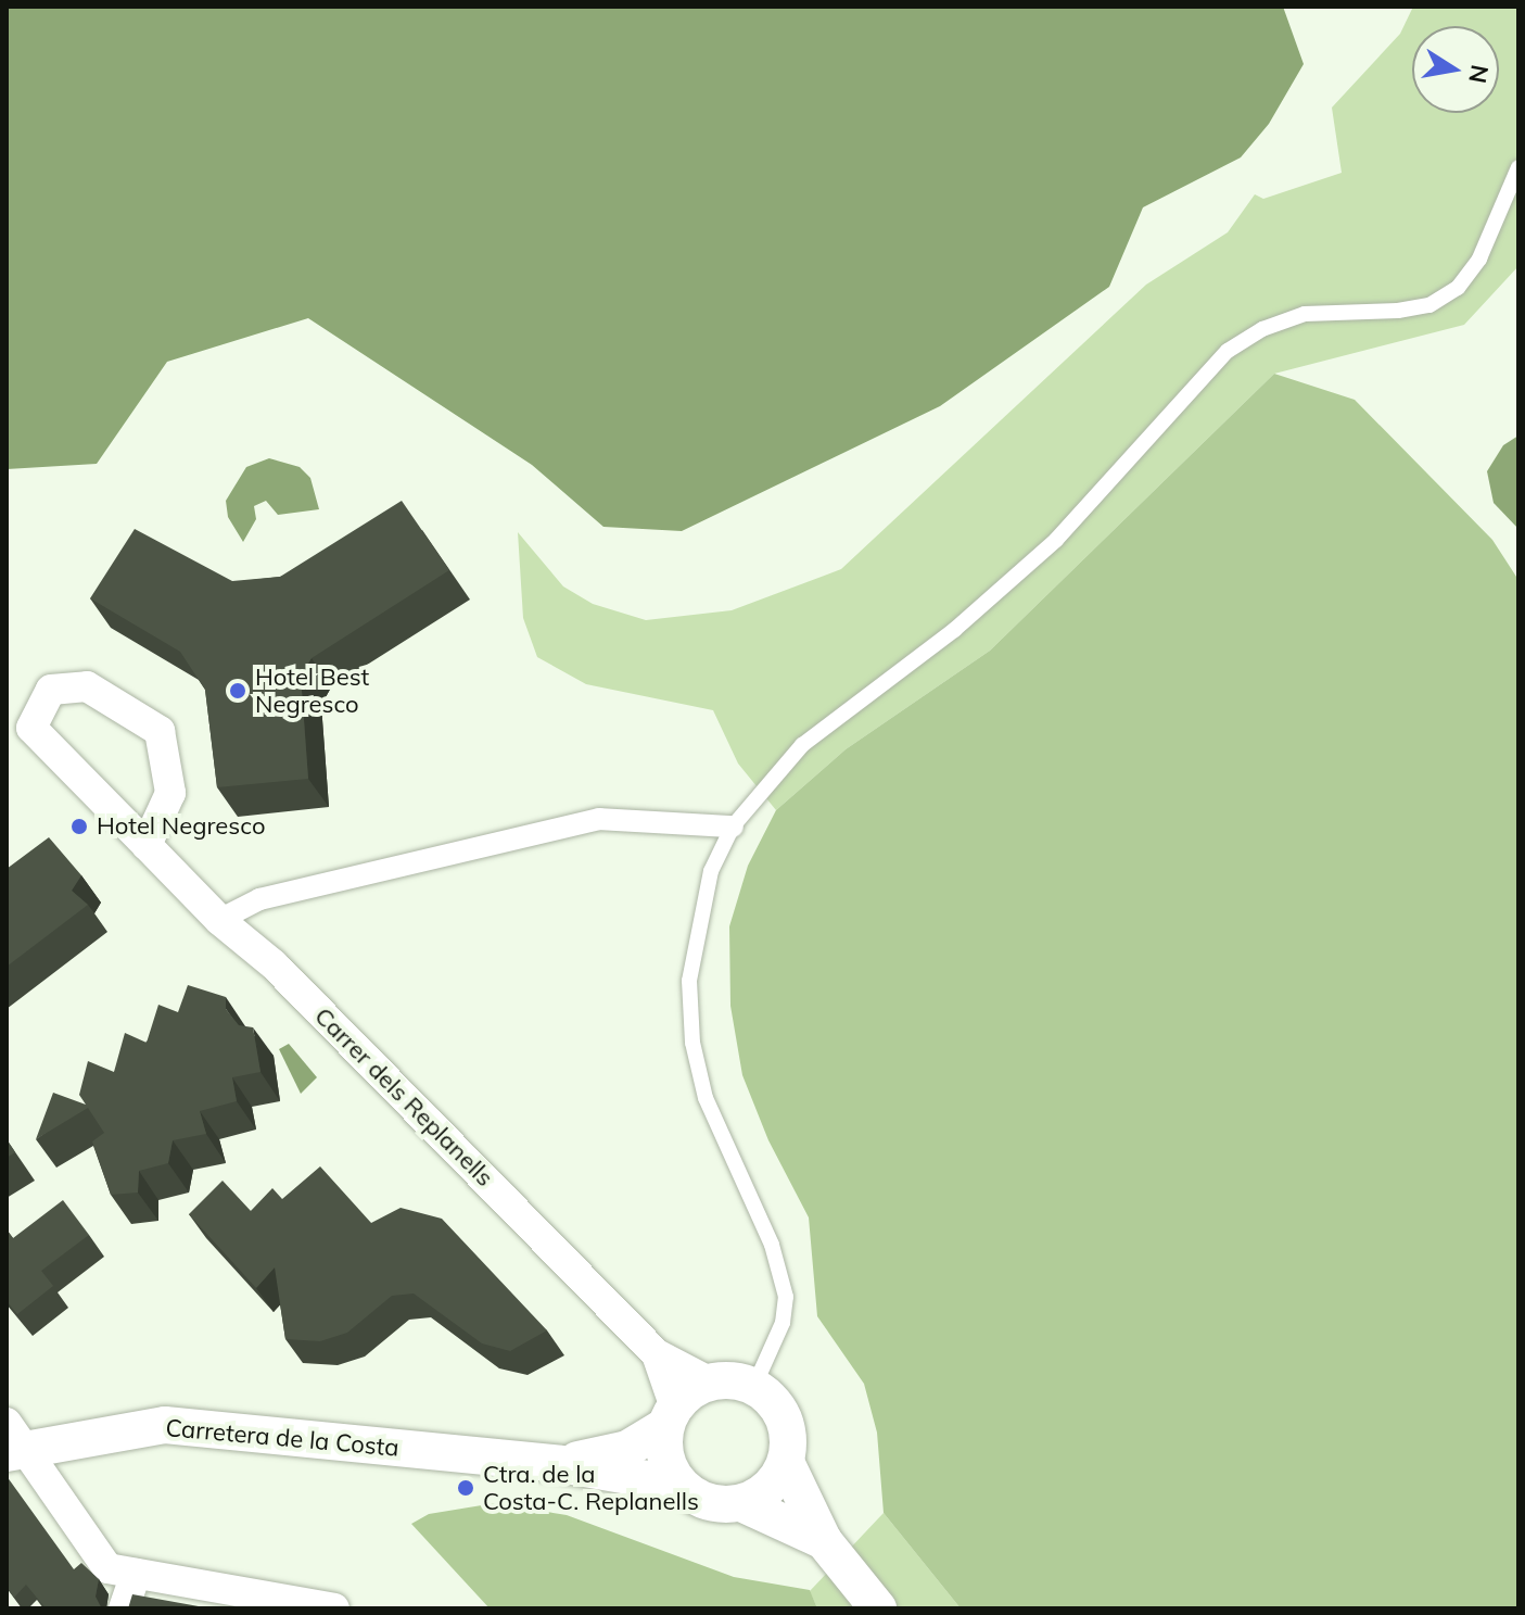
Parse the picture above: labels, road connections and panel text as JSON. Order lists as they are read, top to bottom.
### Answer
{
  "streets": {
    "street": ["Carrer dels Replanells", "Carretera de la Costa"]
  },
  "crossings": [
    ["Carrer dels Replanells", "Carretera de la Costa"]
  ],
  "places": ["Hotel Best Negresco", "Hotel Negresco", "Ctra. de la Costa-C. Replanells"],
  "north": "right"
}
